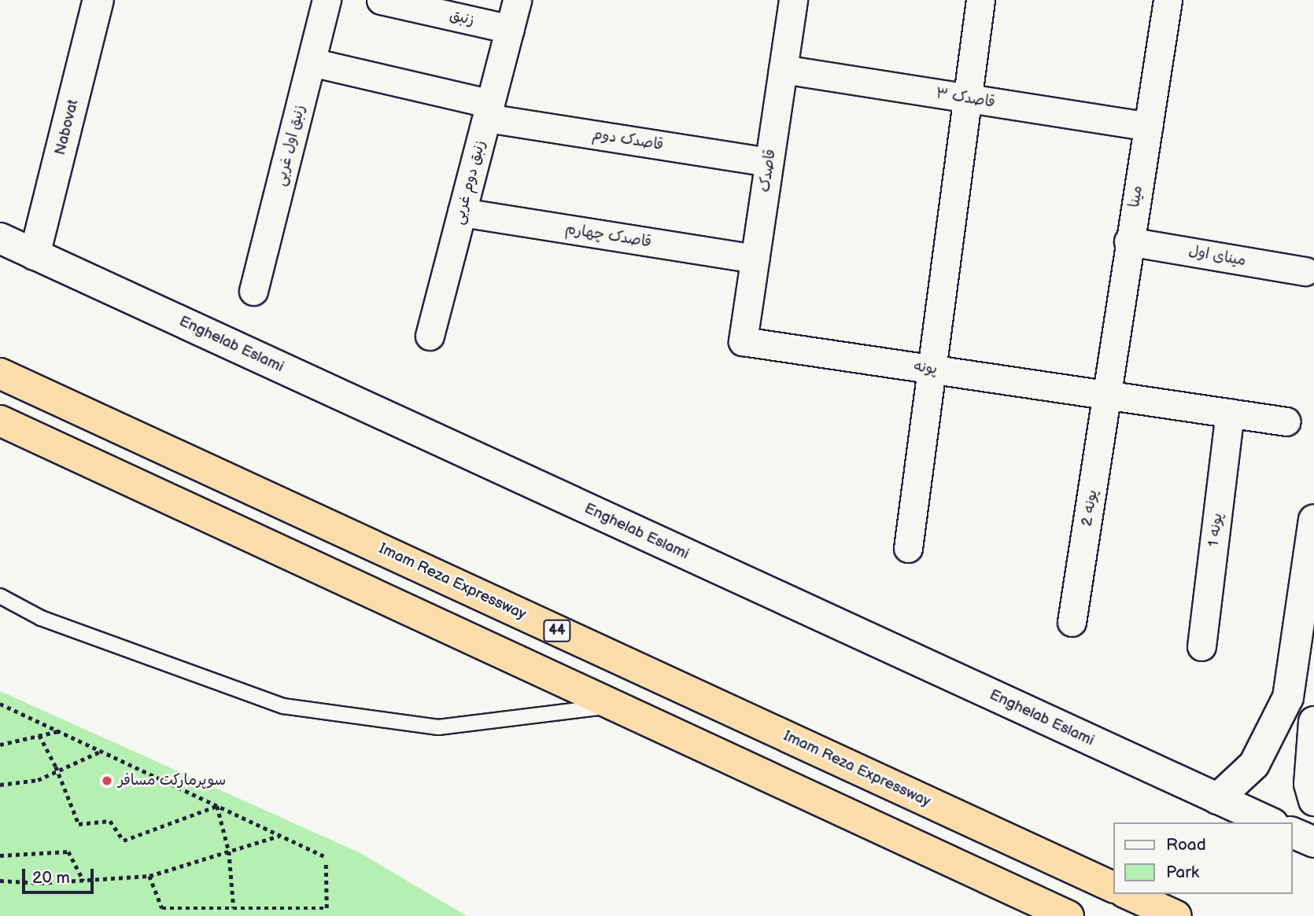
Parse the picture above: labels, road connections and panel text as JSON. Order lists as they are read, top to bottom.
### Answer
{
  "streets": {
    "highway": ["Imam Reza Expressway", "44"],
    "street": [
      "زنبق",
      "قاصدک ۳",
      "Nabovat",
      "قاصدک دوم",
      "زنبق اول غربی",
      "قاصدک",
      "زنبق دوم غربی",
      "مینا",
      "قاصدک چهارم",
      "مینای اول",
      "Enghelab Eslami",
      "پونه",
      "پونه 2",
      "پونه 1"
    ]
  },
  "crossings": [
    ["زنبق", "زنبق دوم غربی"],
    ["قاصدک ۳", "قاصدک"],
    ["قاصدک ۳", "مینا"],
    ["Nabovat", "Enghelab Eslami"],
    ["قاصدک دوم", "زنبق اول غربی"],
    ["قاصدک دوم", "قاصدک"],
    ["قاصدک دوم", "زنبق دوم غربی"],
    ["قاصدک", "قاصدک چهارم"],
    ["قاصدک", "پونه"],
    ["زنبق دوم غربی", "قاصدک چهارم"],
    ["مینا", "مینای اول"],
    ["مینا", "پونه"],
    ["مینا", "پونه 2"],
    ["پونه", "پونه 2"],
    ["پونه", "پونه 1"]
  ],
  "places": ["سوپرمارکت مسافر"],
  "legend": ["Road", "Park"],
  "scale_bar": "20 m"
}
